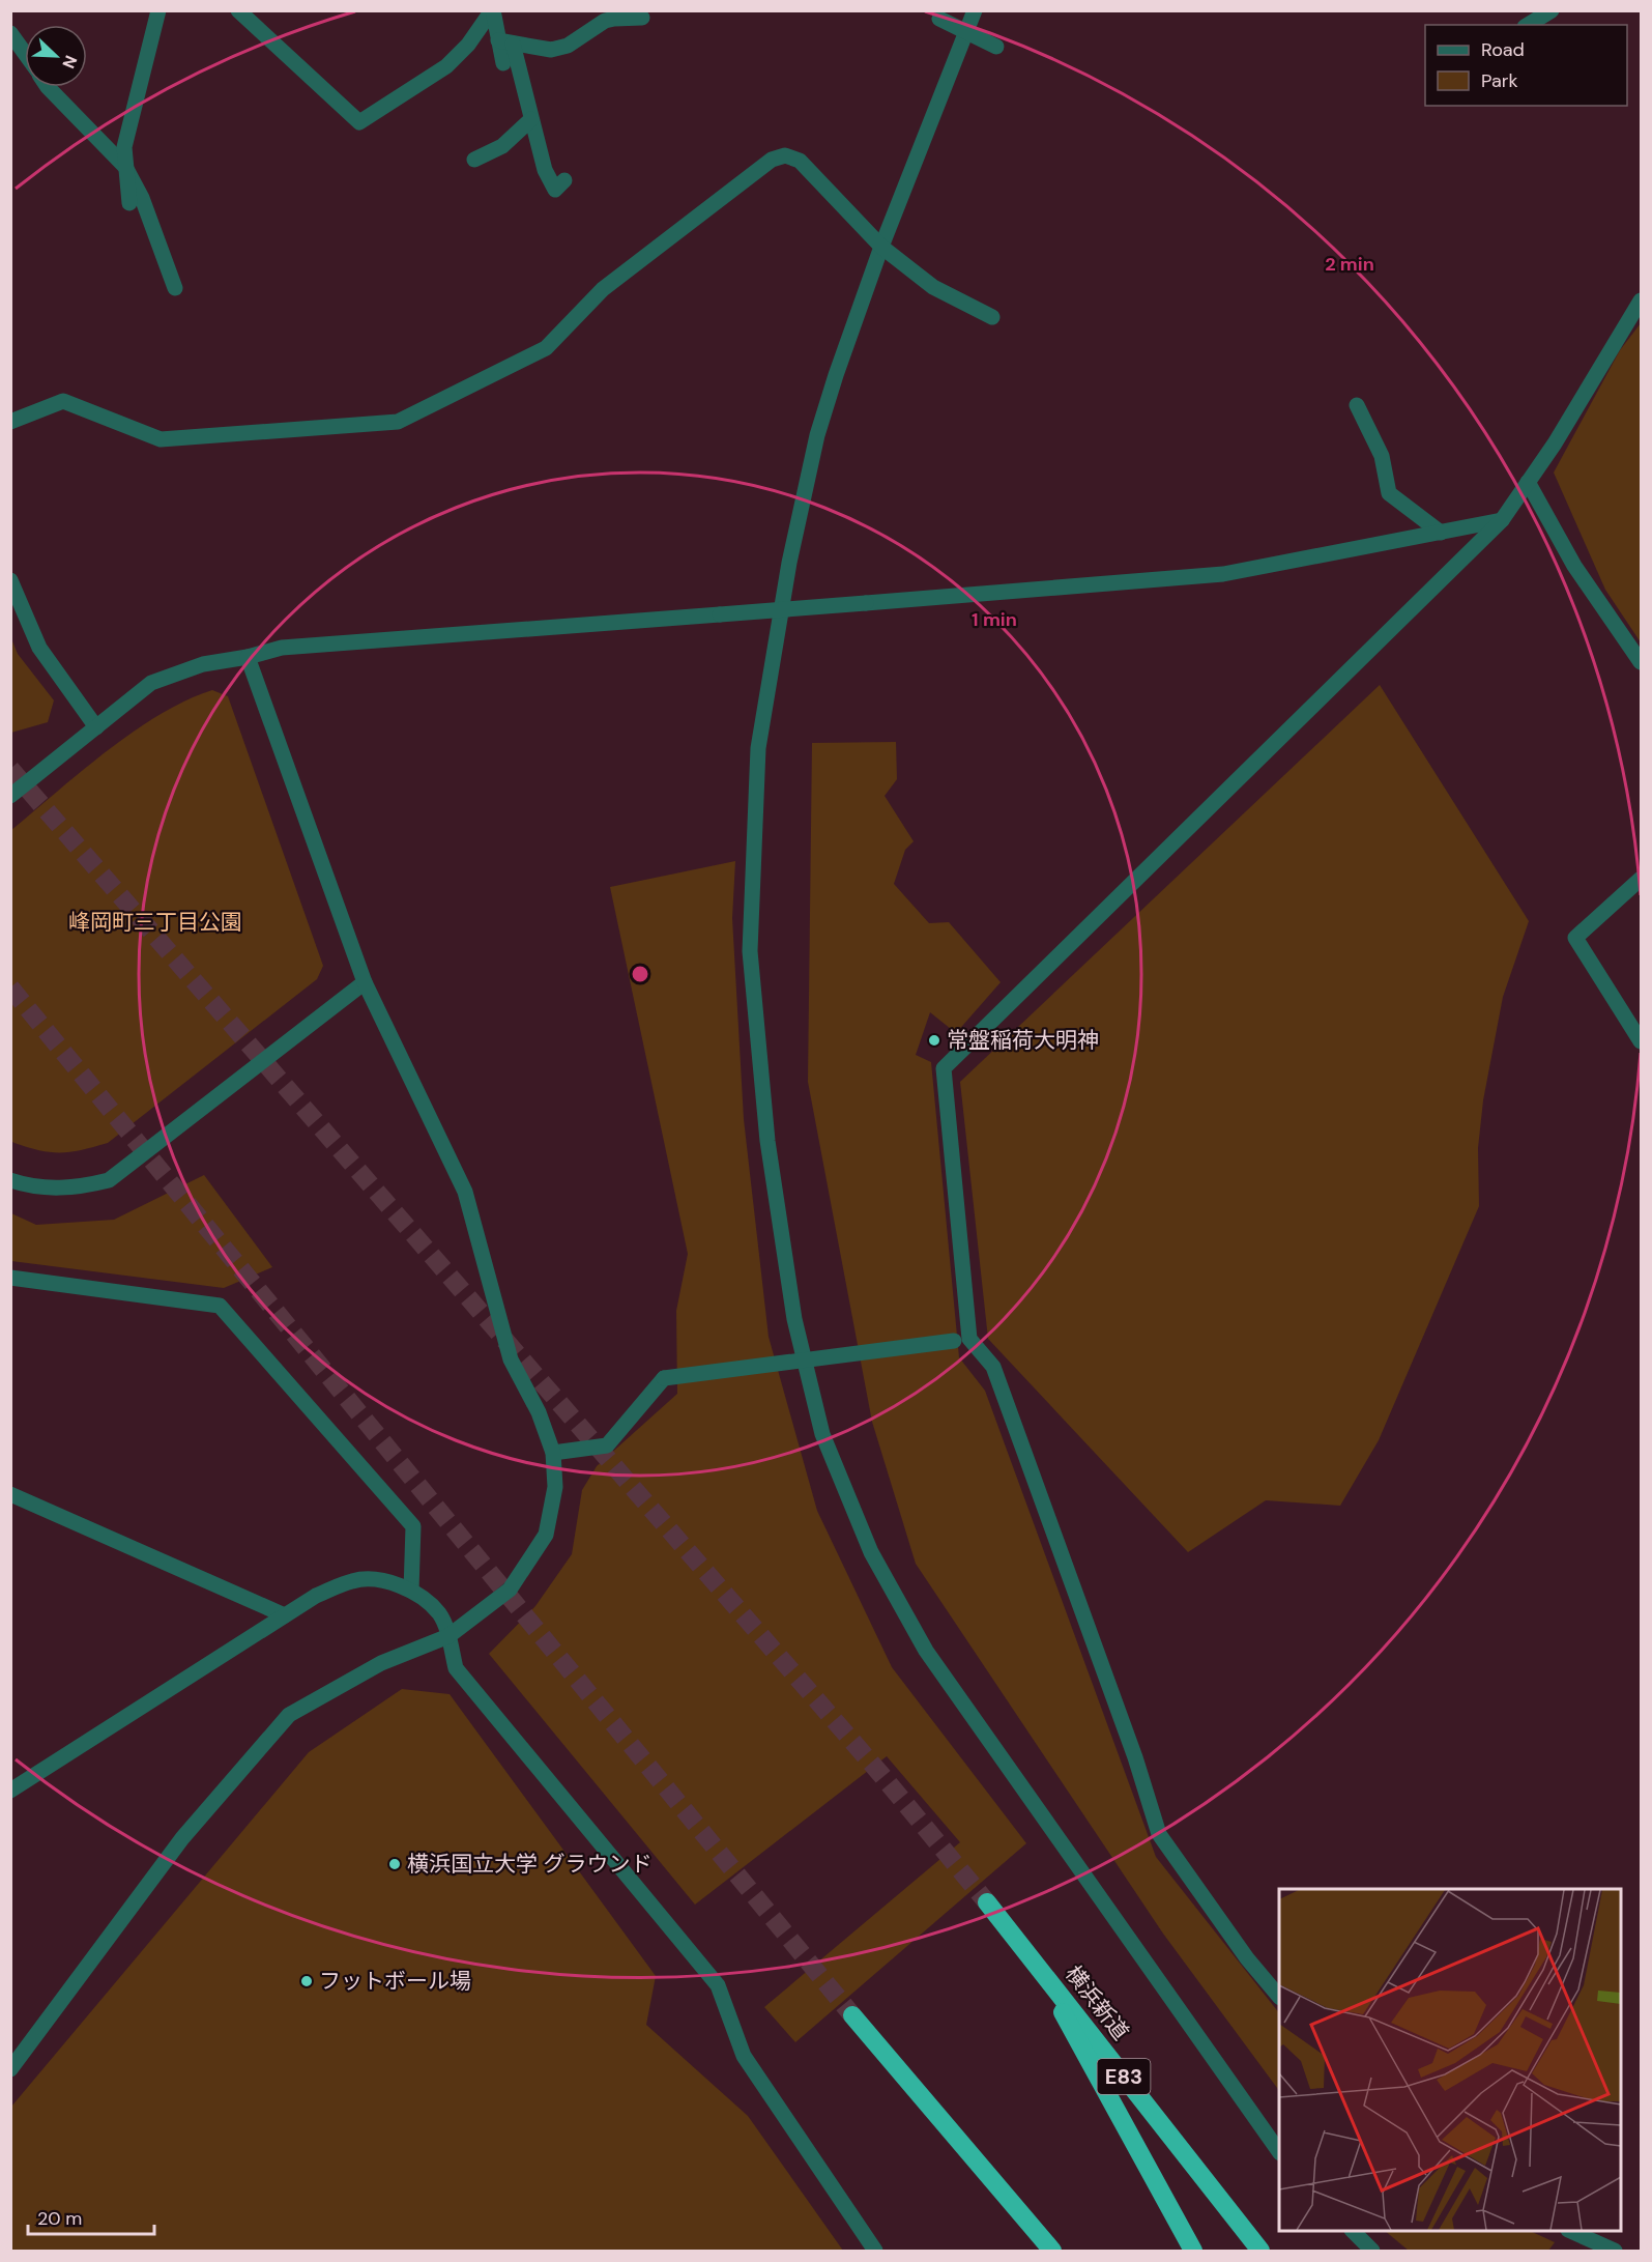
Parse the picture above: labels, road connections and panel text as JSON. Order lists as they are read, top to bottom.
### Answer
{
  "streets": {
    "highway": ["横浜新道", "E83"]
  },
  "parks": ["峰岡町三丁目公園"],
  "places": ["常盤稲荷大明神", "横浜国立大学 グラウンド", "フットボール場"],
  "legend": ["Road", "Park"],
  "scale_bar": "20 m",
  "north": "bottom right",
  "rings": ["2 min", "1 min"]
}
